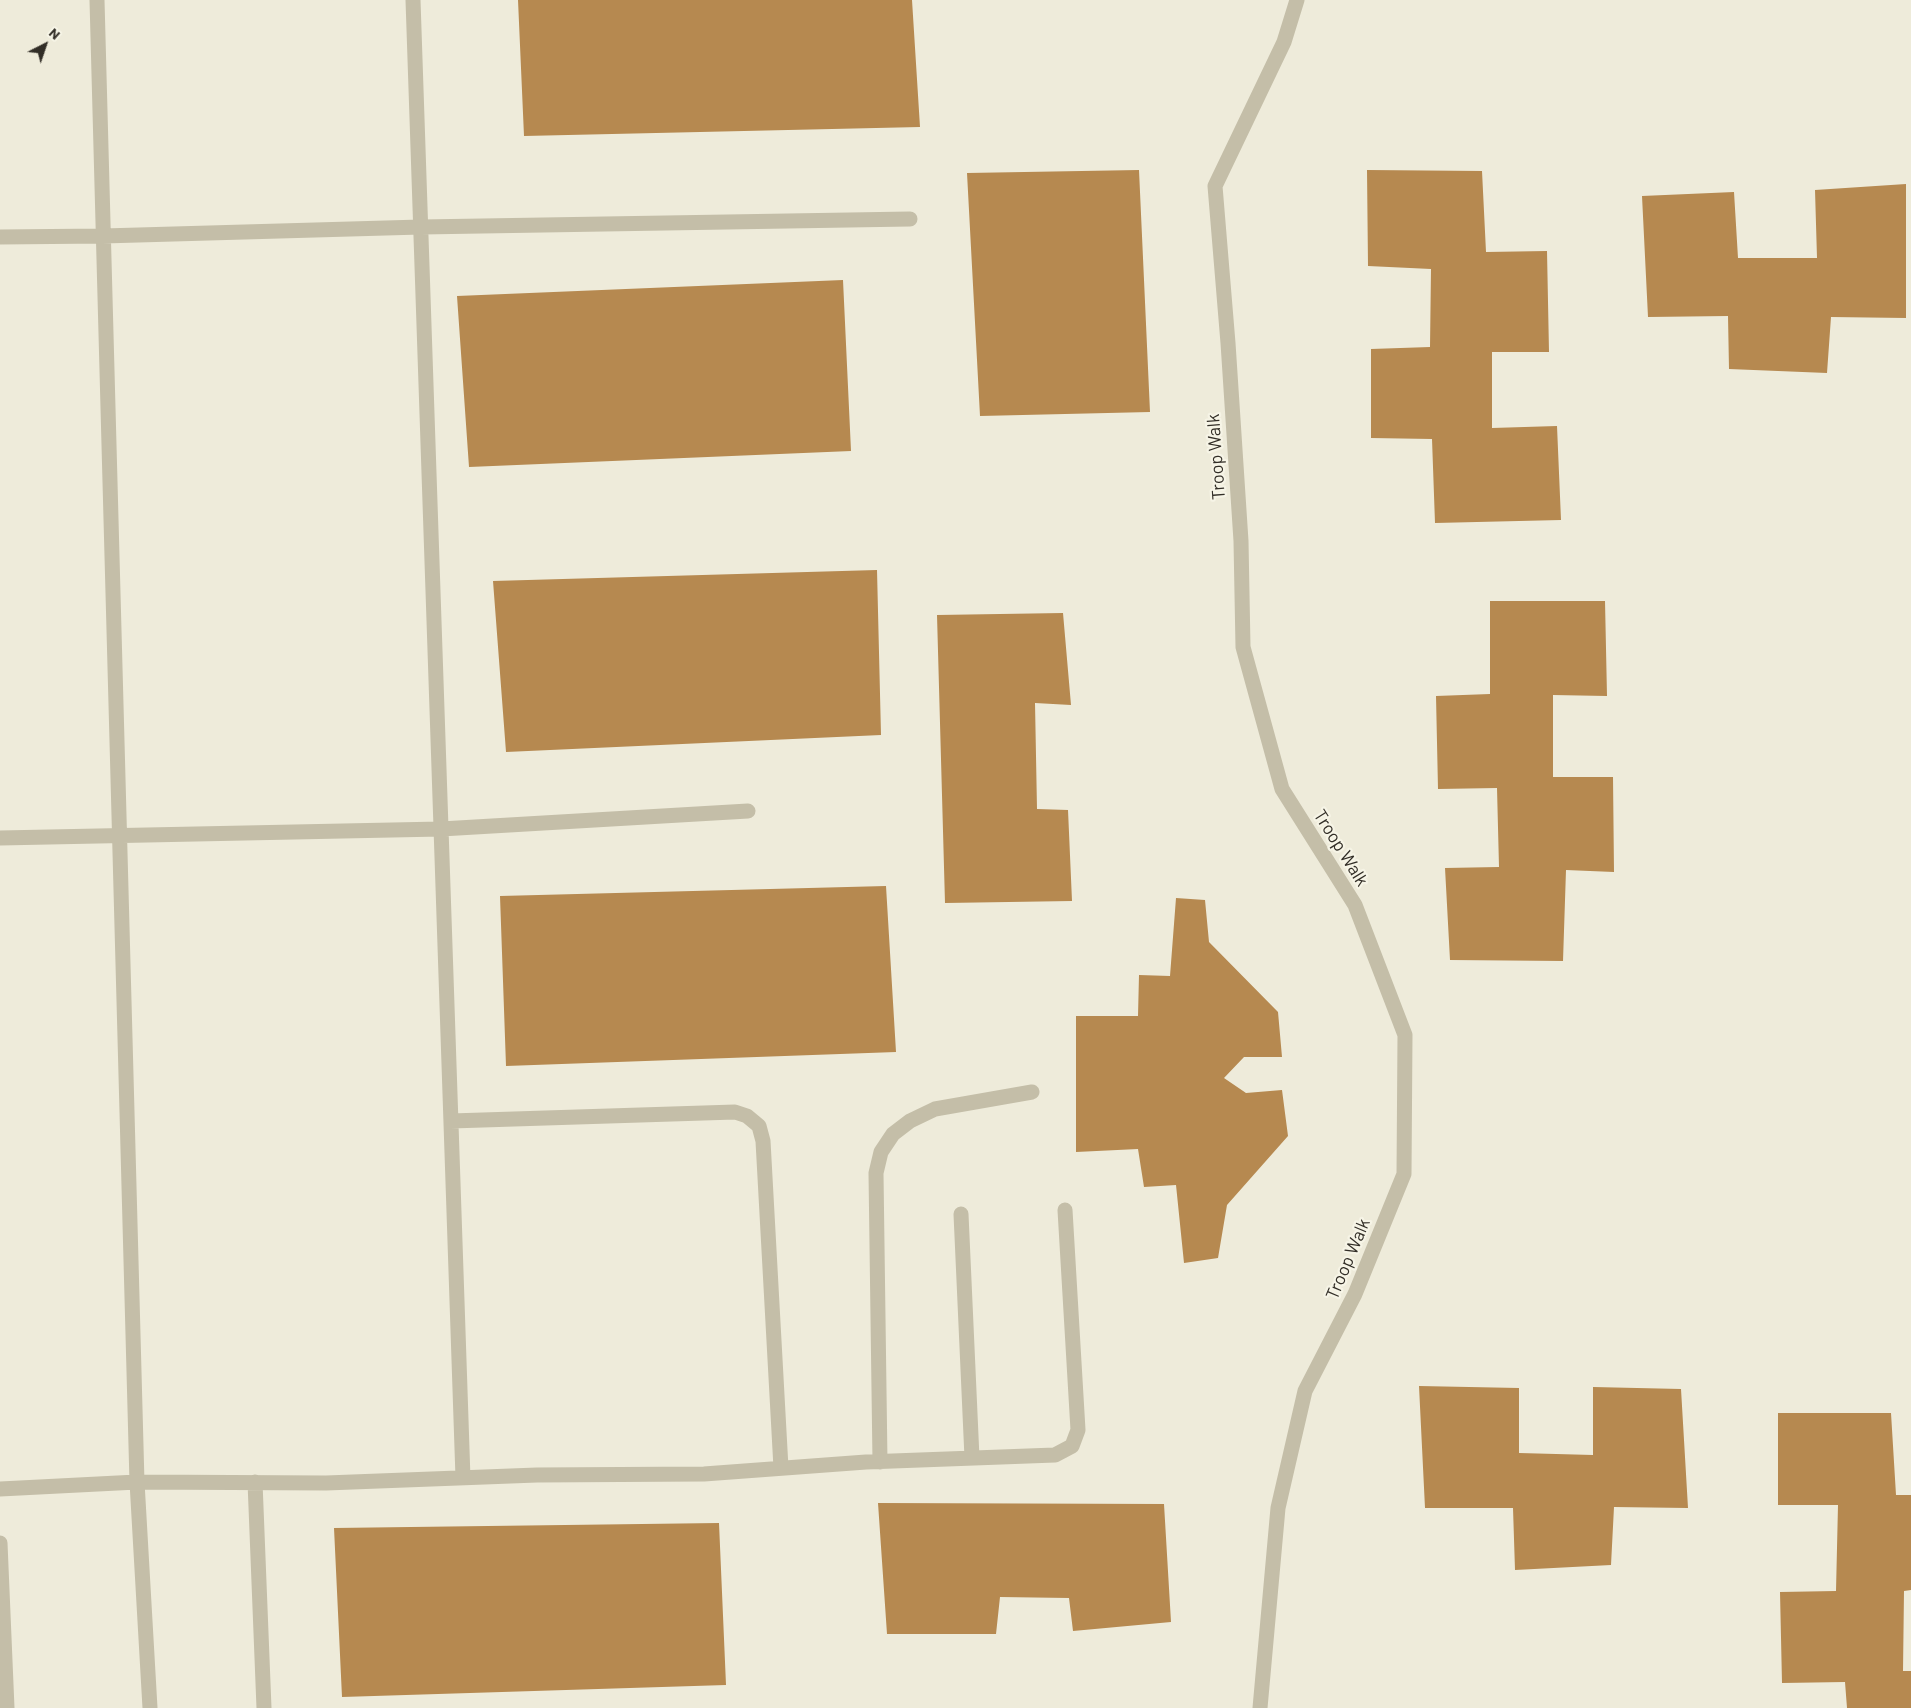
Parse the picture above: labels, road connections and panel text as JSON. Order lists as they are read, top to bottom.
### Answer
{
  "streets": {
    "street": ["Troop Walk"]
  },
  "north": "top right"
}
